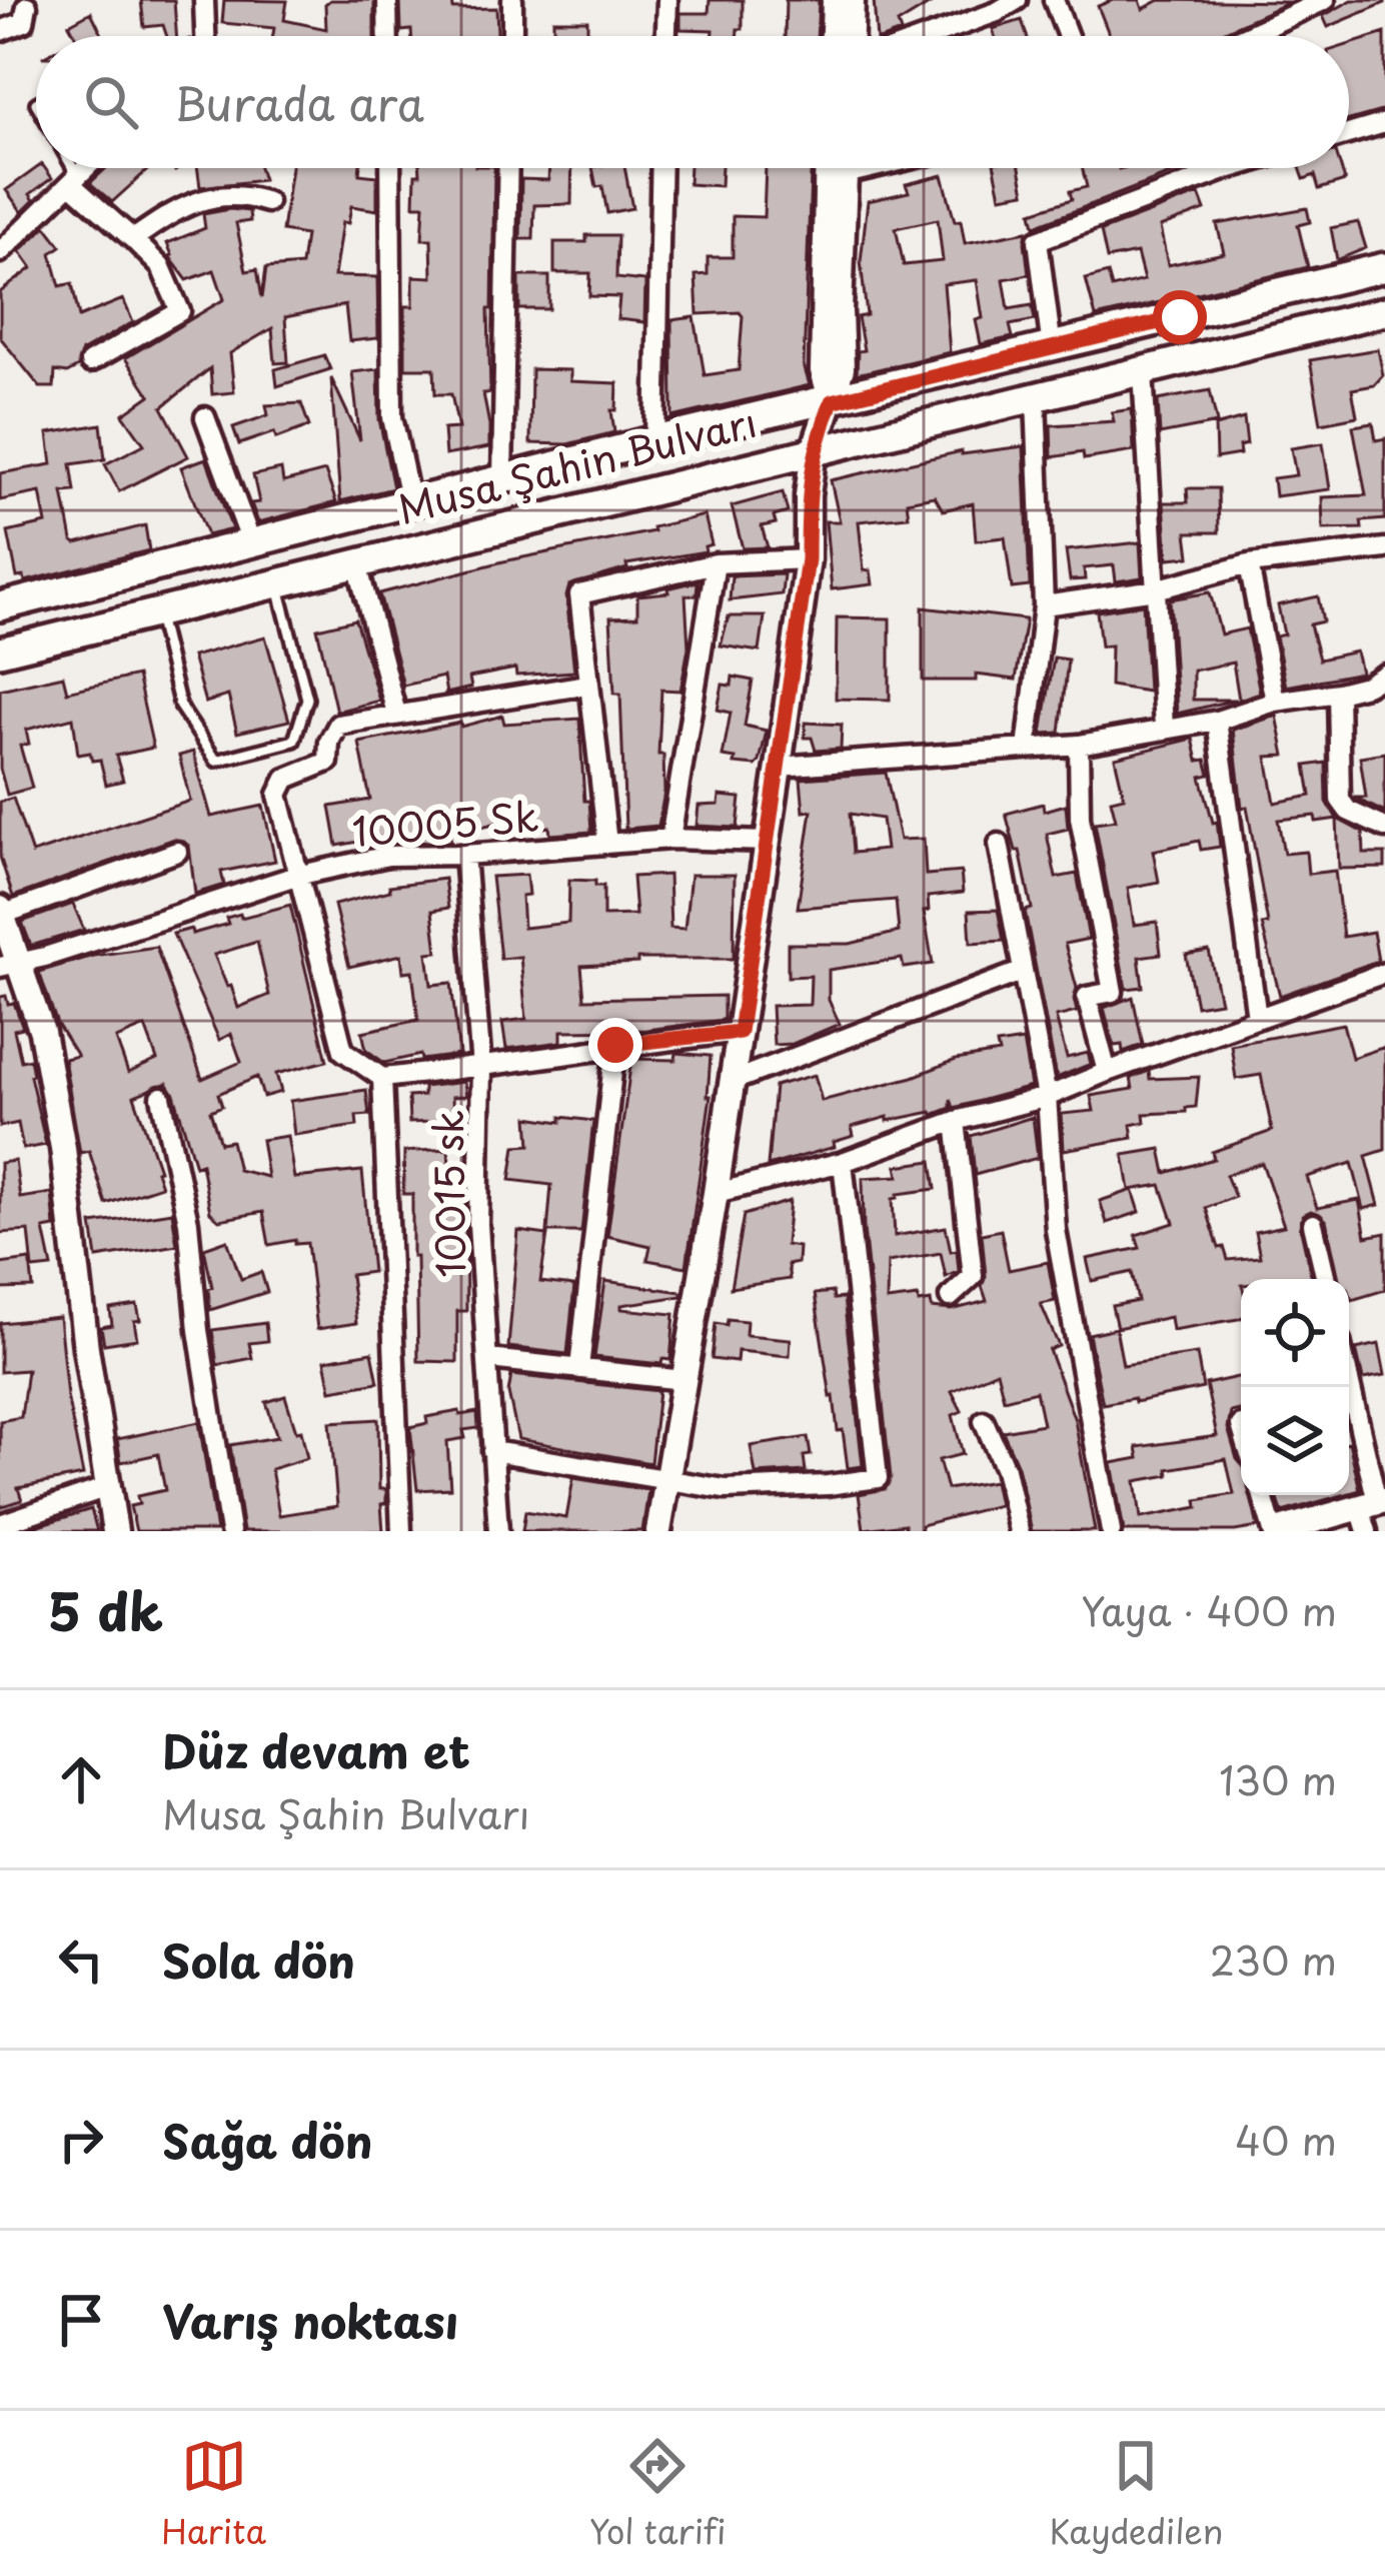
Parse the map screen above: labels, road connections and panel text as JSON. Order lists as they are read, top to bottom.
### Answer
{
  "streets": {
    "main road": ["Musa Şahin Bulvarı"],
    "street": ["10005 Sk", "10015 sk"]
  },
  "crossings": [
    ["10005 Sk", "10015 sk"]
  ],
  "page": {
    "search": "Burada ara",
    "heading": ["5 dk", "Yaya · 400 m"],
    "list": [
      ["Düz devam et", "Musa Şahin Bulvarı", "130 m"],
      ["Sola dön", "230 m"],
      ["Sağa dön", "40 m"],
      "Varış noktası"
    ],
    "nav": ["Harita", "Yol tarifi", "Kaydedilen"]
  }
}
